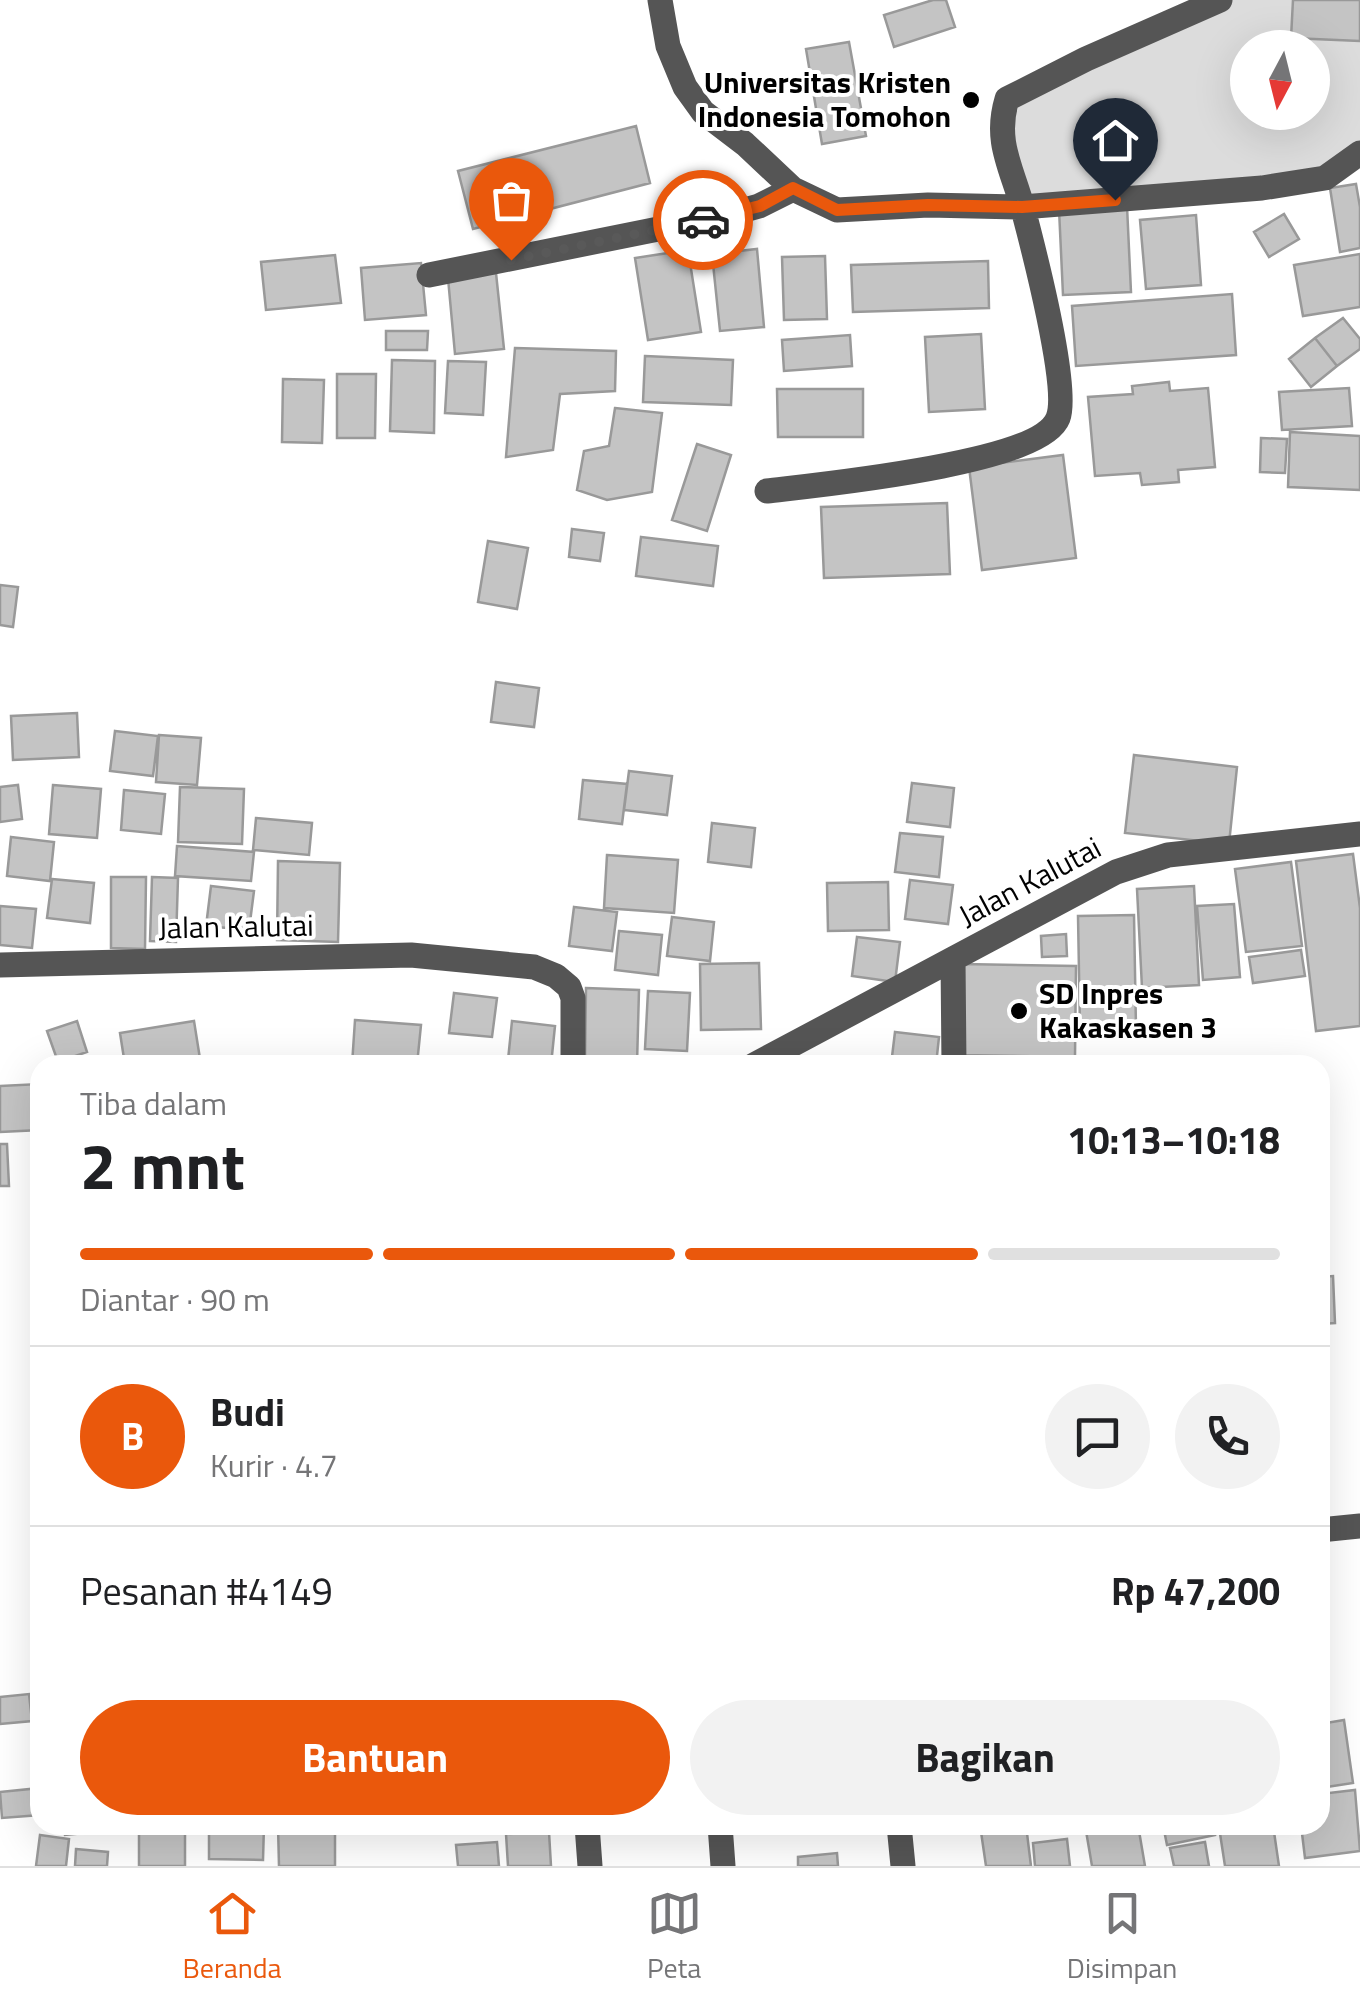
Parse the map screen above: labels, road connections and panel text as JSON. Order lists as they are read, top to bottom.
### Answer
{
  "streets": {
    "street": ["Jalan Kalutai"]
  },
  "places": ["Universitas Kristen Indonesia Tomohon", "SD Inpres Kakaskasen 3"],
  "north": "bottom",
  "page": {
    "heading": ["2 mnt", "Tiba dalam", "10:13–10:18"],
    "panel": [
      "Budi",
      "Kurir · 4.7",
      "Pesanan #4149",
      "Rp 47,200"
    ],
    "bar": "Diantar · 90 m",
    "round": "B",
    "buttons": ["Bantuan", "Bagikan"],
    "tabs": ["Beranda", "Peta", "Disimpan"]
  }
}
